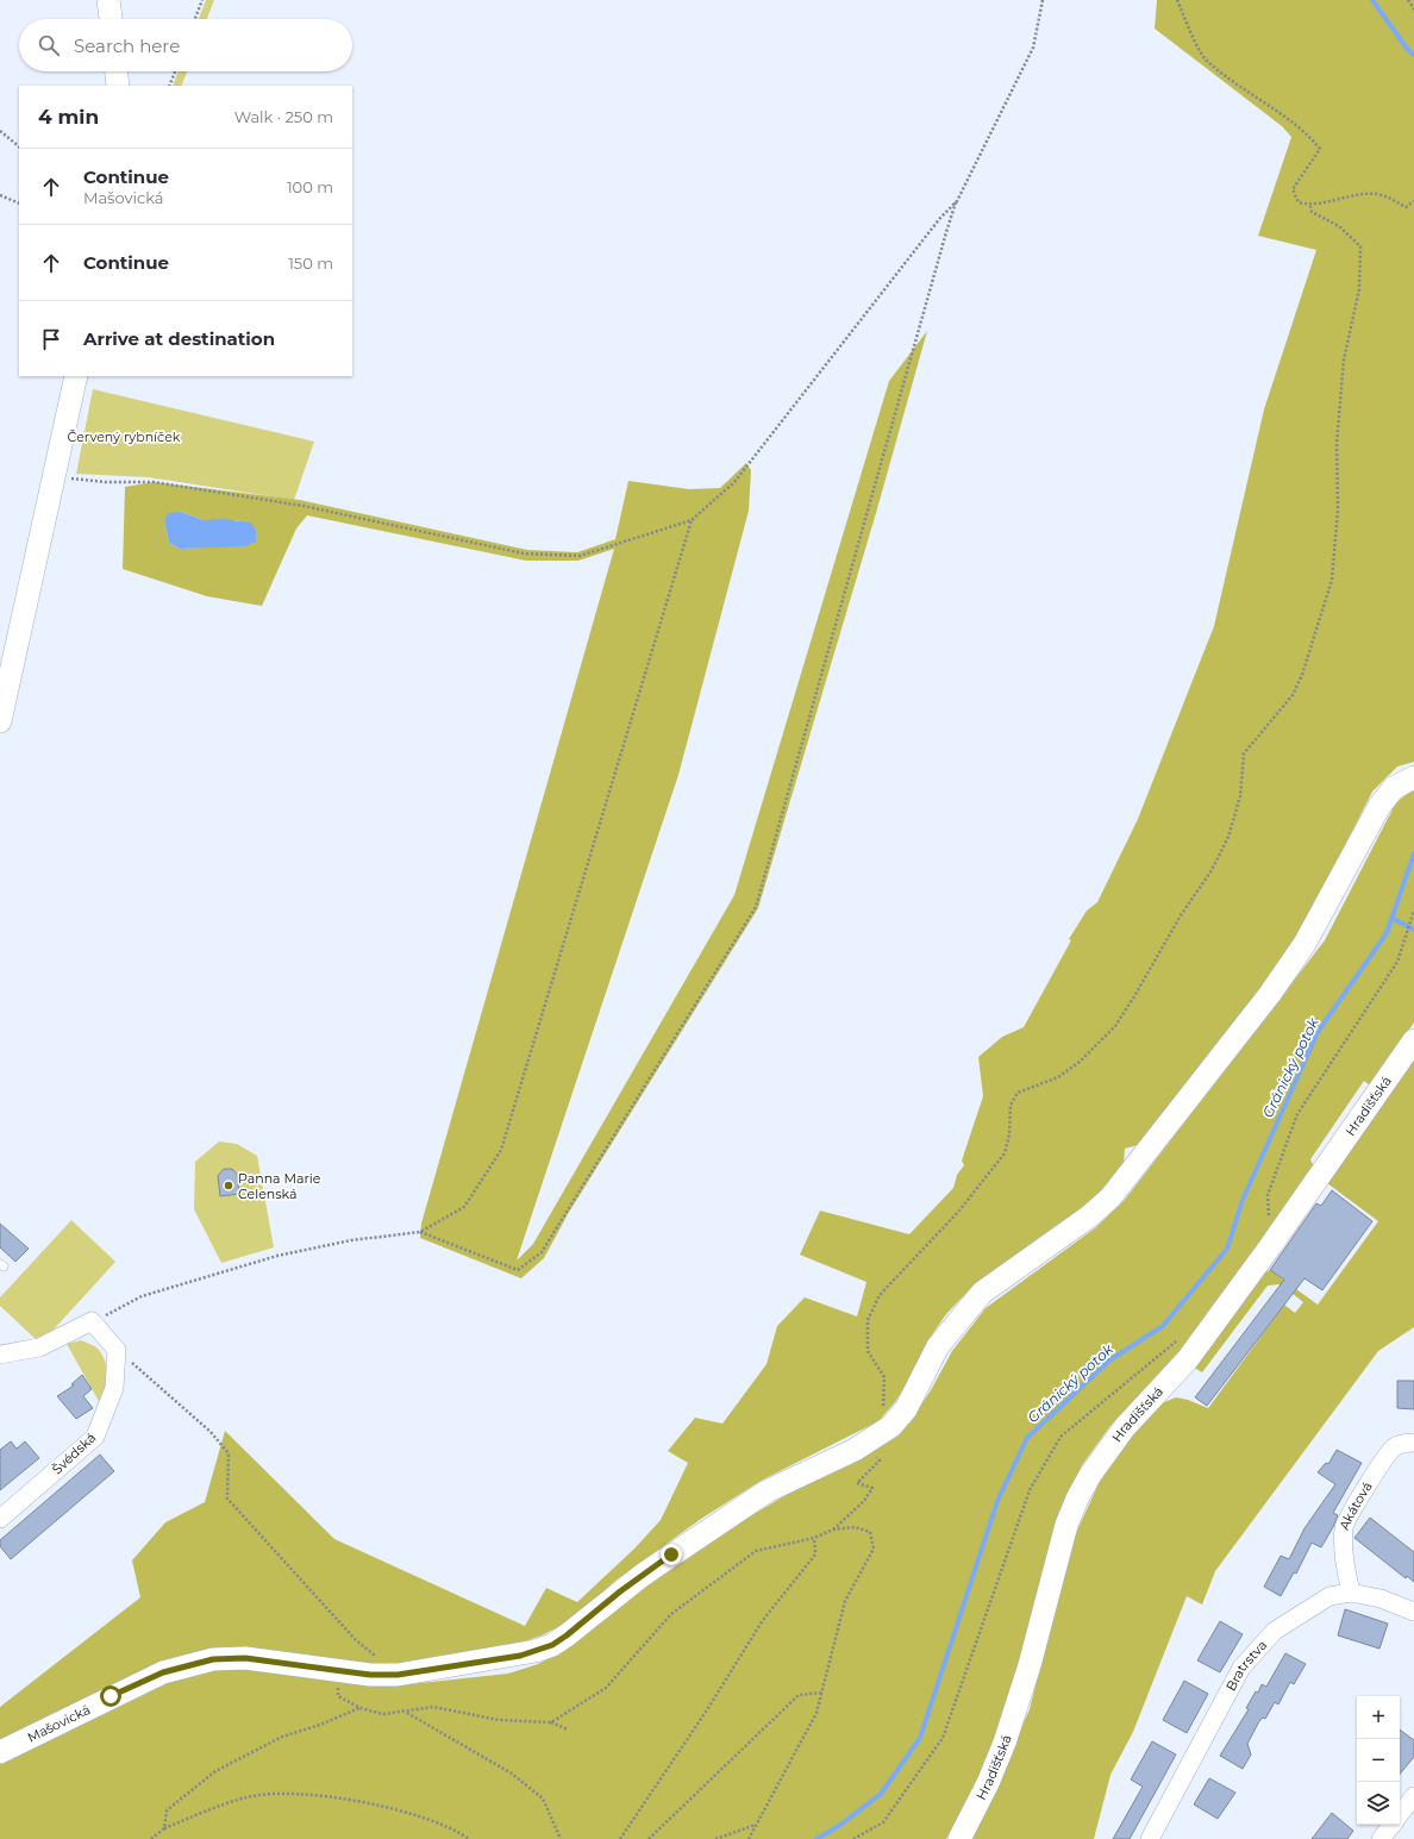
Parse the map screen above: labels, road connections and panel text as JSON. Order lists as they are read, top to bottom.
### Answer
{
  "streets": {
    "street": [
      "Hradišťská",
      "Švédská",
      "Akátová",
      "Bratrstva",
      "Mašovická"
    ]
  },
  "crossings": [
    ["Akátová", "Bratrstva"]
  ],
  "water": ["Gránický potok"],
  "parks": ["Červený rybníček"],
  "places": ["Panna Marie Celenská"],
  "page": {
    "search": "Search here",
    "heading": ["4 min", "Walk · 250 m"],
    "list": [
      ["Continue", "Mašovická", "100 m"],
      ["Continue", "150 m"],
      "Arrive at destination"
    ],
    "map_buttons": ["+", "−"]
  }
}
